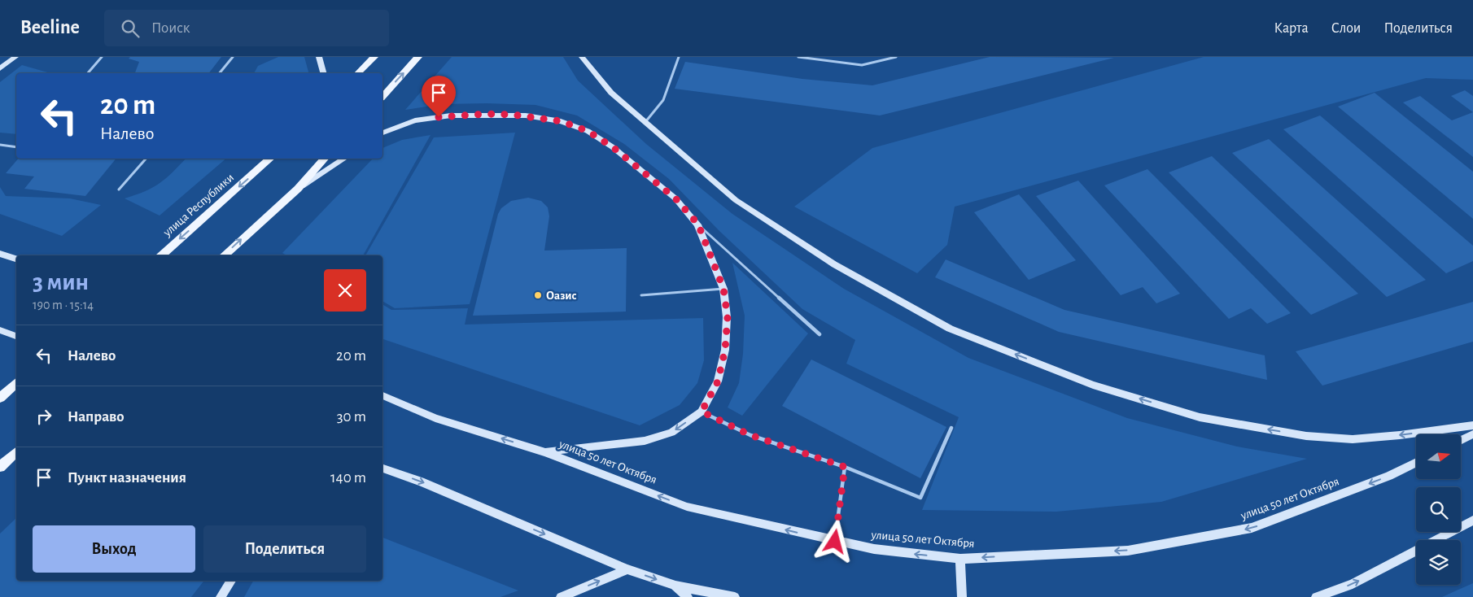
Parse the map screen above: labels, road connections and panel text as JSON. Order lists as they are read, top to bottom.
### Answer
{
  "streets": {
    "main road": ["улица Республики", "улица 50 лет Октября"]
  },
  "places": ["Оазис"],
  "north": "right",
  "page": {
    "header": "Beeline",
    "search": "Поиск",
    "nav": ["Карта", "Слои", "Поделиться"],
    "turn": ["20 m", "Налево"],
    "heading": ["3 мин", "190 m · 15:14"],
    "list": [
      {
        "name": "Налево",
        "value": "20 m"
      },
      {
        "name": "Направо",
        "value": "30 m"
      },
      {
        "name": "Пункт назначения",
        "value": "140 m"
      }
    ],
    "buttons": ["Выход", "Поделиться"]
  }
}
